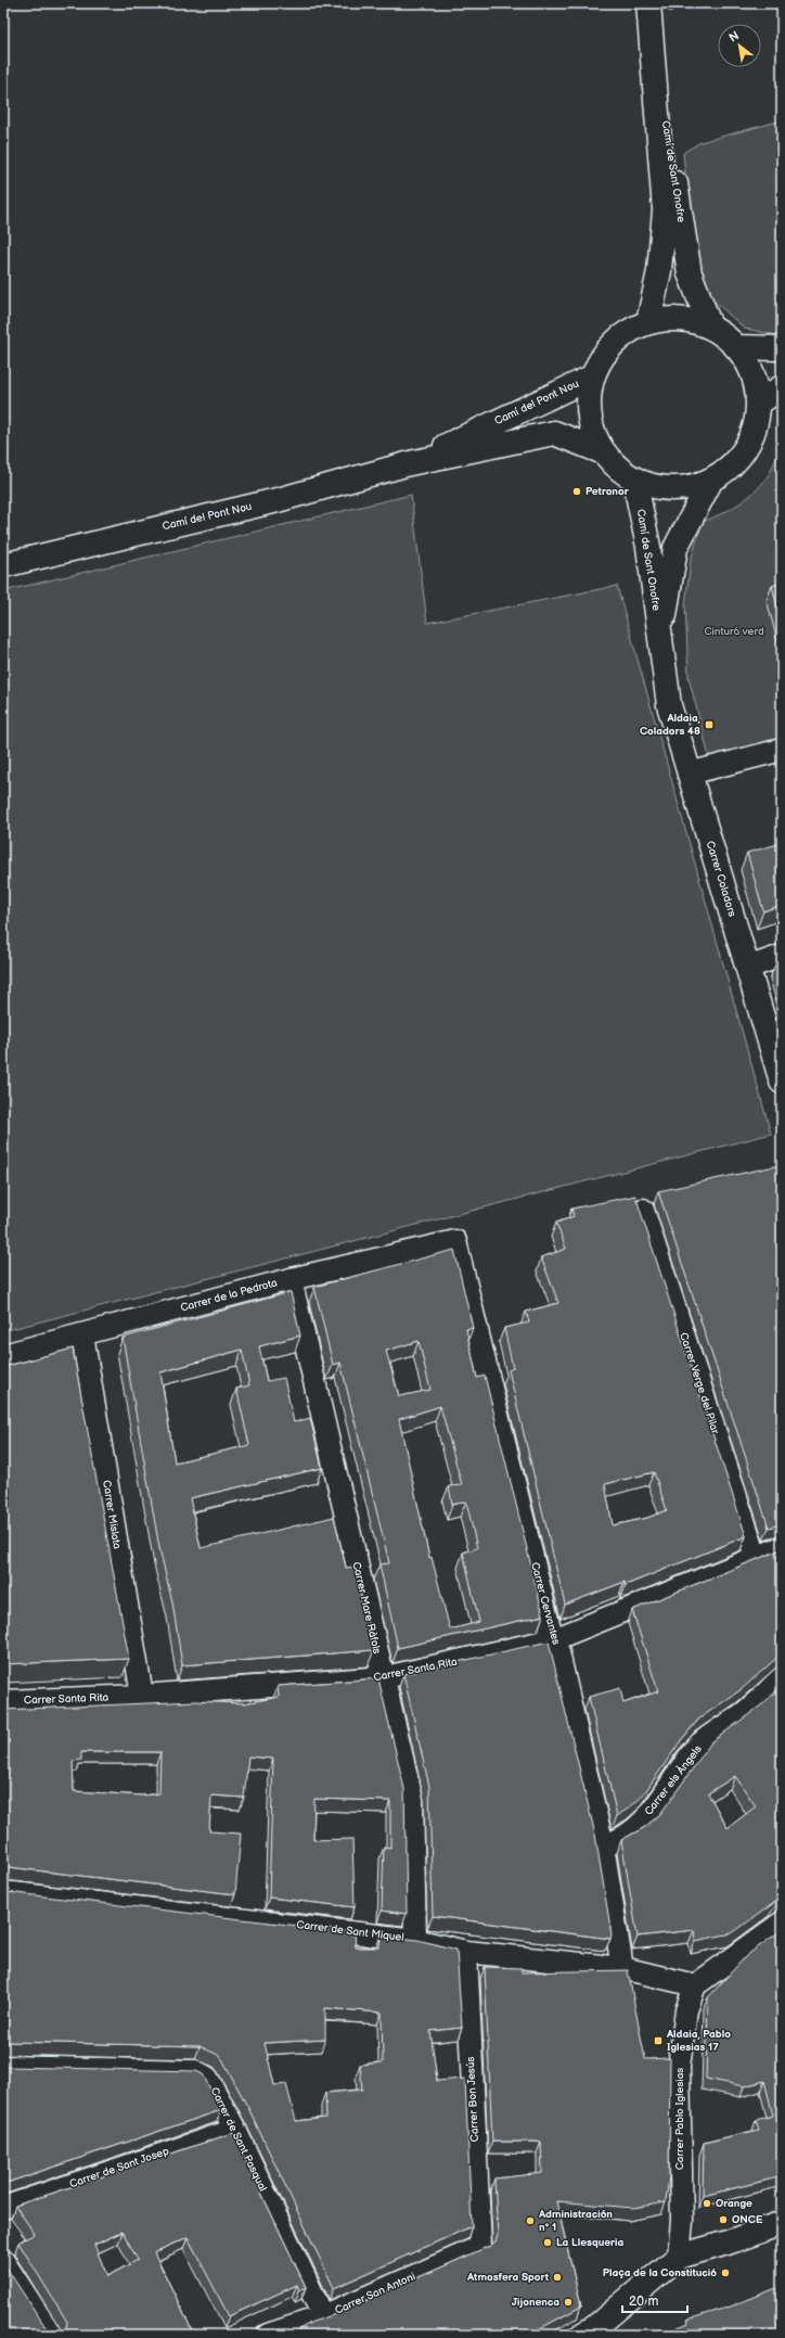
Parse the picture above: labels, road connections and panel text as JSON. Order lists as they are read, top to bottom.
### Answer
{
  "streets": {
    "street": [
      "Camí de Sant Onofre",
      "Camí del Pont Nou",
      "Carrer Coladors",
      "Carrer de la Pedrota",
      "Carrer Verge del Pilar",
      "Carrer Mislata",
      "Carrer Cervantes",
      "Carrer Mare Ràfols",
      "Carrer Santa Rita",
      "Carrer els Àngels",
      "Carrer de Sant Miquel",
      "Carrer Bon Jesús",
      "Carrer Pablo Iglesias",
      "Carrer de Sant Pasqual",
      "Carrer de Sant Josep",
      "Carrer San Antoni"
    ]
  },
  "crossings": [
    ["Camí de Sant Onofre", "Carrer Coladors"],
    ["Carrer de la Pedrota", "Carrer Mislata"],
    ["Carrer de la Pedrota", "Carrer Cervantes"],
    ["Carrer de la Pedrota", "Carrer Mare Ràfols"],
    ["Carrer Verge del Pilar", "Carrer Santa Rita"],
    ["Carrer Mislata", "Carrer Santa Rita"],
    ["Carrer Cervantes", "Carrer Santa Rita"],
    ["Carrer Cervantes", "Carrer els Àngels"],
    ["Carrer Cervantes", "Carrer de Sant Miquel"],
    ["Carrer Mare Ràfols", "Carrer Santa Rita"],
    ["Carrer Mare Ràfols", "Carrer de Sant Miquel"],
    ["Carrer de Sant Miquel", "Carrer Bon Jesús"],
    ["Carrer de Sant Miquel", "Carrer Pablo Iglesias"],
    ["Carrer Bon Jesús", "Carrer San Antoni"],
    ["Carrer de Sant Pasqual", "Carrer de Sant Josep"],
    ["Carrer de Sant Pasqual", "Carrer San Antoni"]
  ],
  "parks": ["Cinturó verd"],
  "places": {
    "other": [
      "Petronor",
      "Orange",
      "ONCE",
      "Administración n° 1",
      "La Llesqueria",
      "Plaça de la Constitució",
      "Atmosfera Sport",
      "Jijonenca"
    ],
    "transit": ["Aldaia, Coladors 48", "Aldaia, Pablo Iglesias 17"]
  },
  "scale_bar": "20 m",
  "north": "top left"
}
